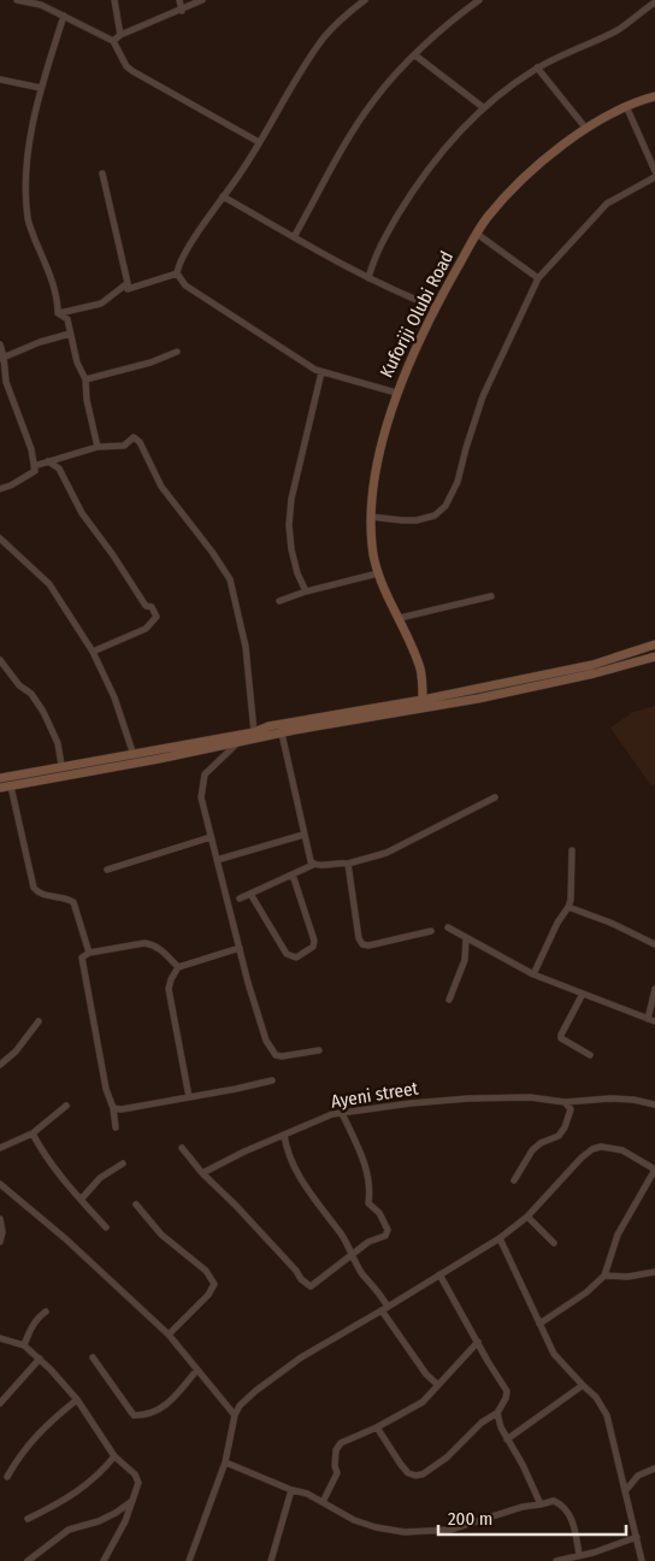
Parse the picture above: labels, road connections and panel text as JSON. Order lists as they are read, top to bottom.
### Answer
{
  "streets": {
    "main road": ["Kuforiji Olubi Road"],
    "street": ["Ayeni street"]
  },
  "scale_bar": "200 m"
}
